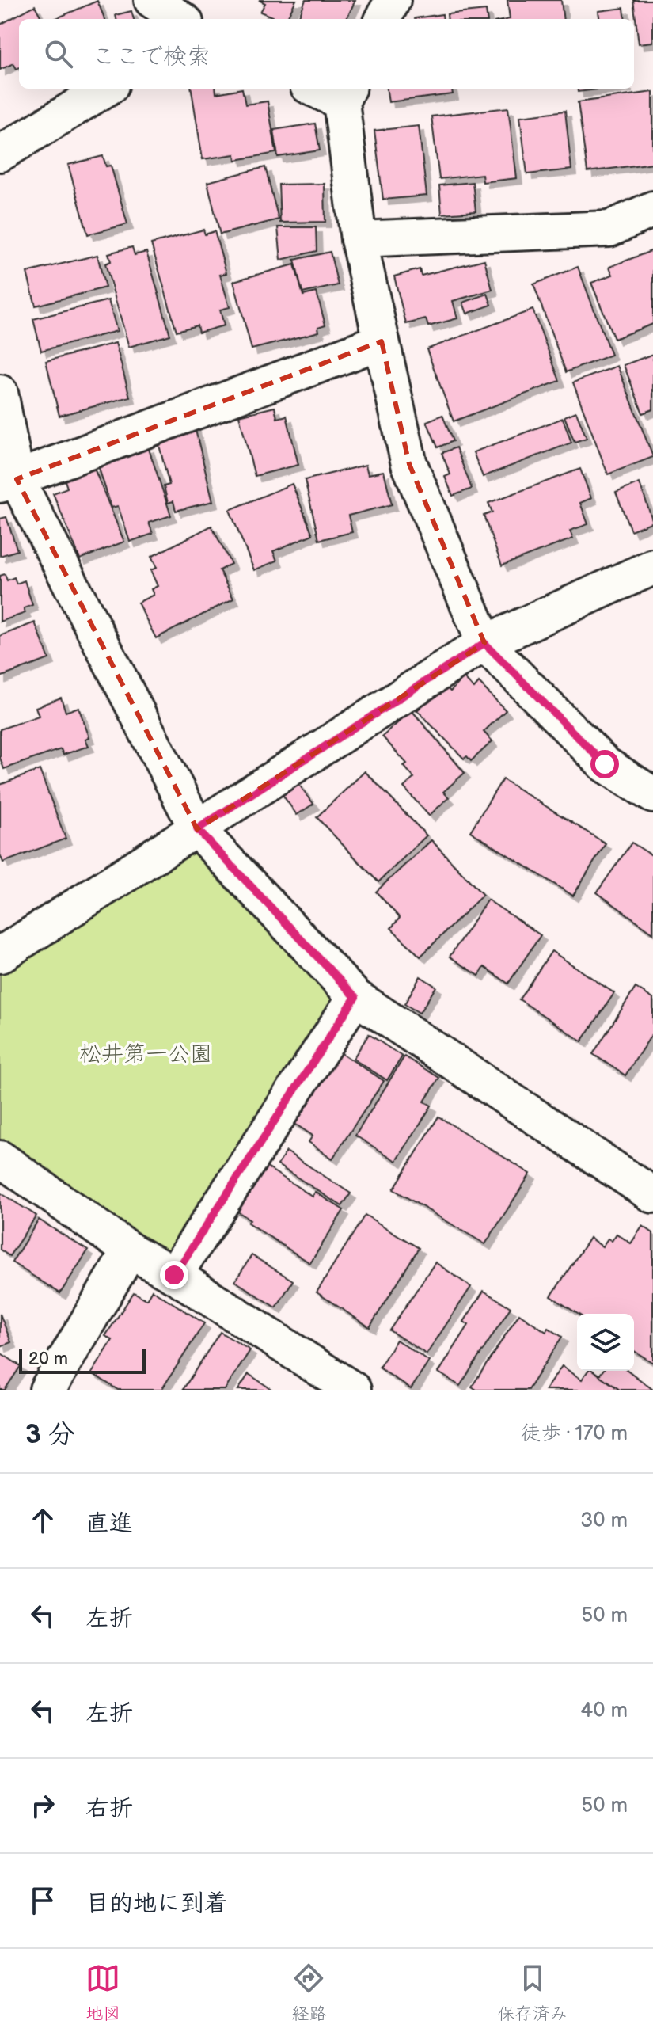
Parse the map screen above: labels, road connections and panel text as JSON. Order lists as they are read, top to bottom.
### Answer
{
  "parks": ["松井第一公園"],
  "scale_bar": "20 m",
  "page": {
    "search": "ここで検索",
    "scale": "20 m",
    "heading": ["3 分", "徒歩 · 170 m"],
    "list": [
      ["直進", "30 m"],
      ["左折", "50 m"],
      ["左折", "40 m"],
      ["右折", "50 m"],
      "目的地に到着"
    ],
    "nav": ["地図", "経路", "保存済み"]
  }
}
